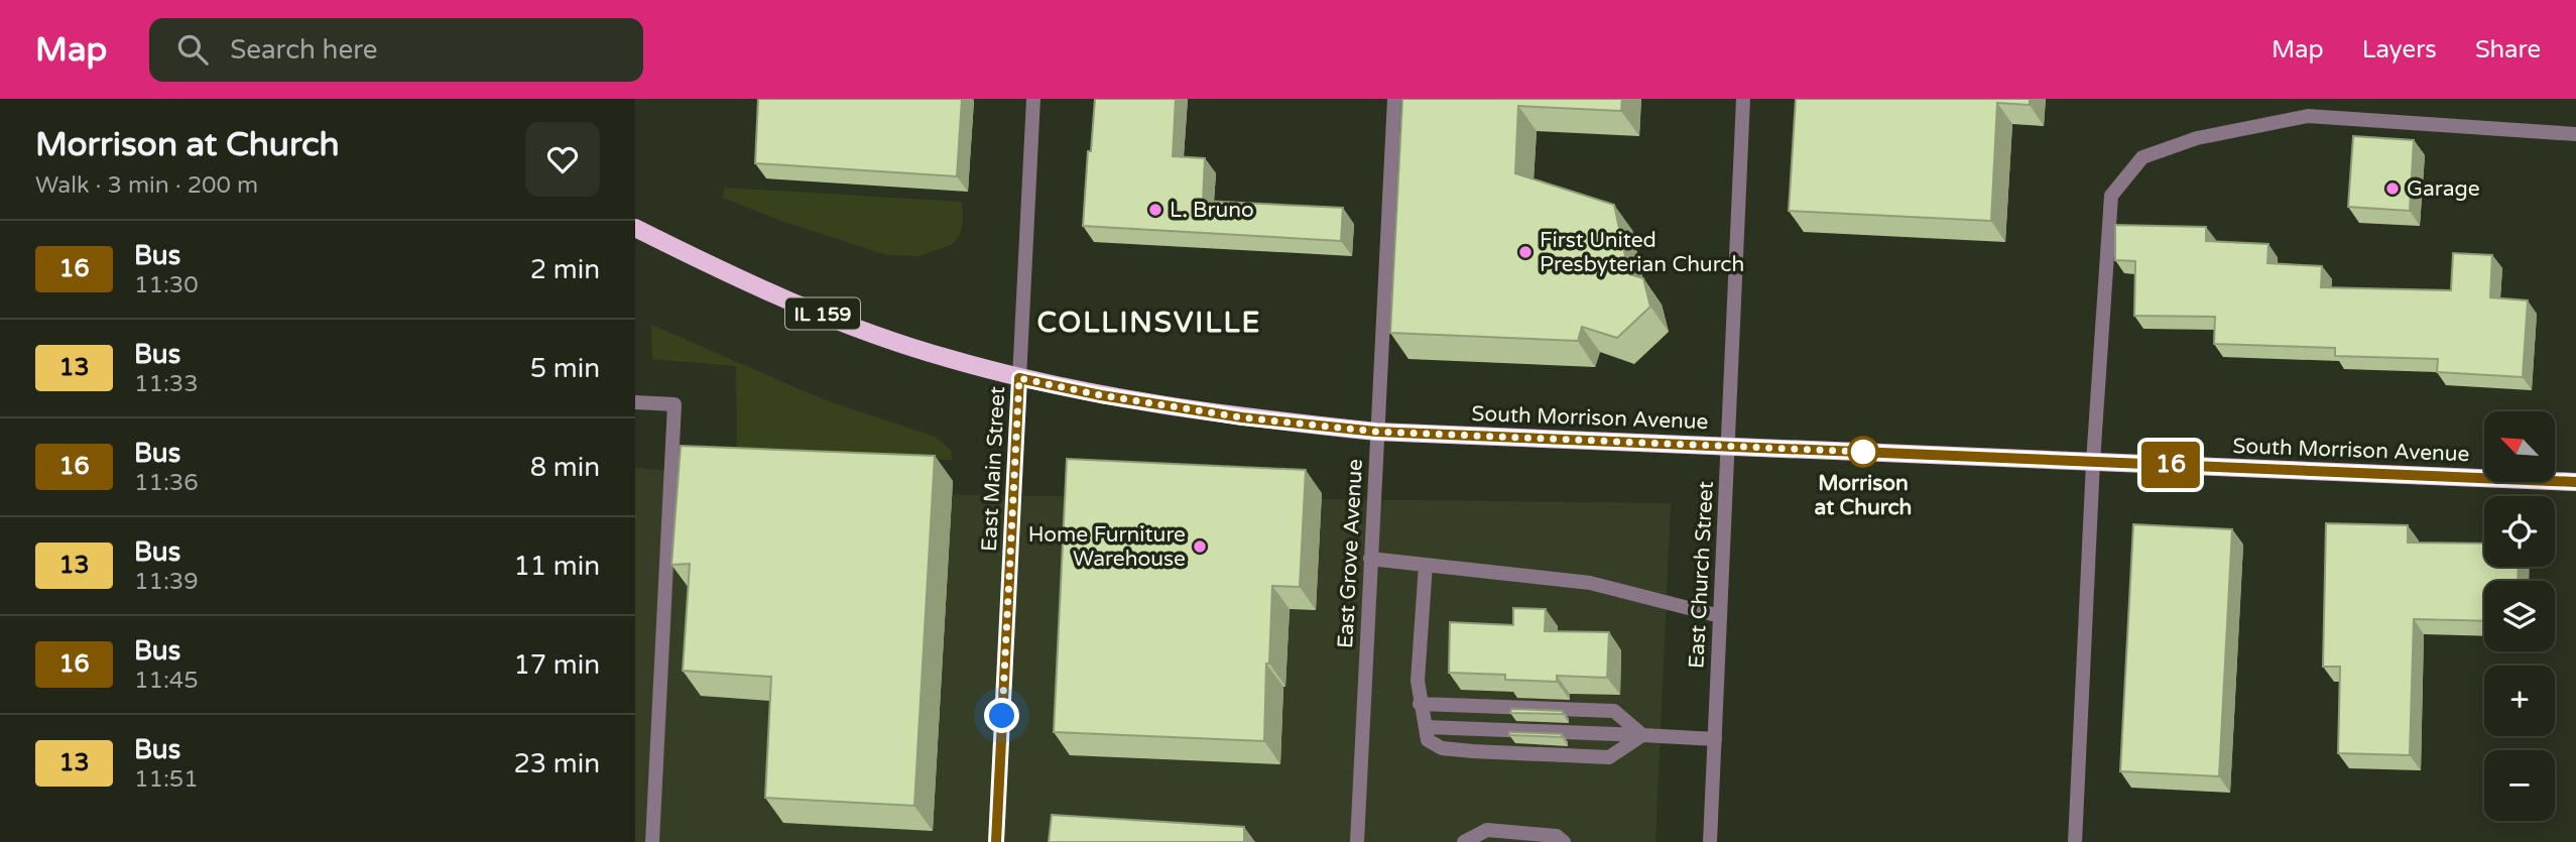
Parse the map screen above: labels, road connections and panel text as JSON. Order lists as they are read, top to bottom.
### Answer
{
  "streets": {
    "main road": ["IL 159", "South Morrison Avenue", "East Main Street"],
    "street": ["East Grove Avenue", "East Church Street"]
  },
  "crossings": [
    ["South Morrison Avenue", "East Main Street"],
    ["South Morrison Avenue", "East Grove Avenue"],
    ["South Morrison Avenue", "East Church Street"]
  ],
  "districts": ["COLLINSVILLE"],
  "places": [
    "Garage",
    "L. Bruno",
    "First United Presbyterian Church",
    "Morrison at Church",
    "Home Furniture Warehouse"
  ],
  "lines": ["bus line 16"],
  "north": "top left",
  "page": {
    "header": "Map",
    "search": "Search here",
    "nav": ["Map", "Layers", "Share"],
    "heading": ["Morrison at Church", "Walk · 3 min · 200 m"],
    "on_map": "16",
    "list": [
      {
        "mark": "16",
        "name": "Bus",
        "note": "11:30",
        "value": "2 min"
      },
      {
        "mark": "13",
        "name": "Bus",
        "note": "11:33",
        "value": "5 min"
      },
      {
        "mark": "16",
        "name": "Bus",
        "note": "11:36",
        "value": "8 min"
      },
      {
        "mark": "13",
        "name": "Bus",
        "note": "11:39",
        "value": "11 min"
      },
      {
        "mark": "16",
        "name": "Bus",
        "note": "11:45",
        "value": "17 min"
      },
      {
        "mark": "13",
        "name": "Bus",
        "note": "11:51",
        "value": "23 min"
      }
    ],
    "map_buttons": ["+", "−"]
  }
}
